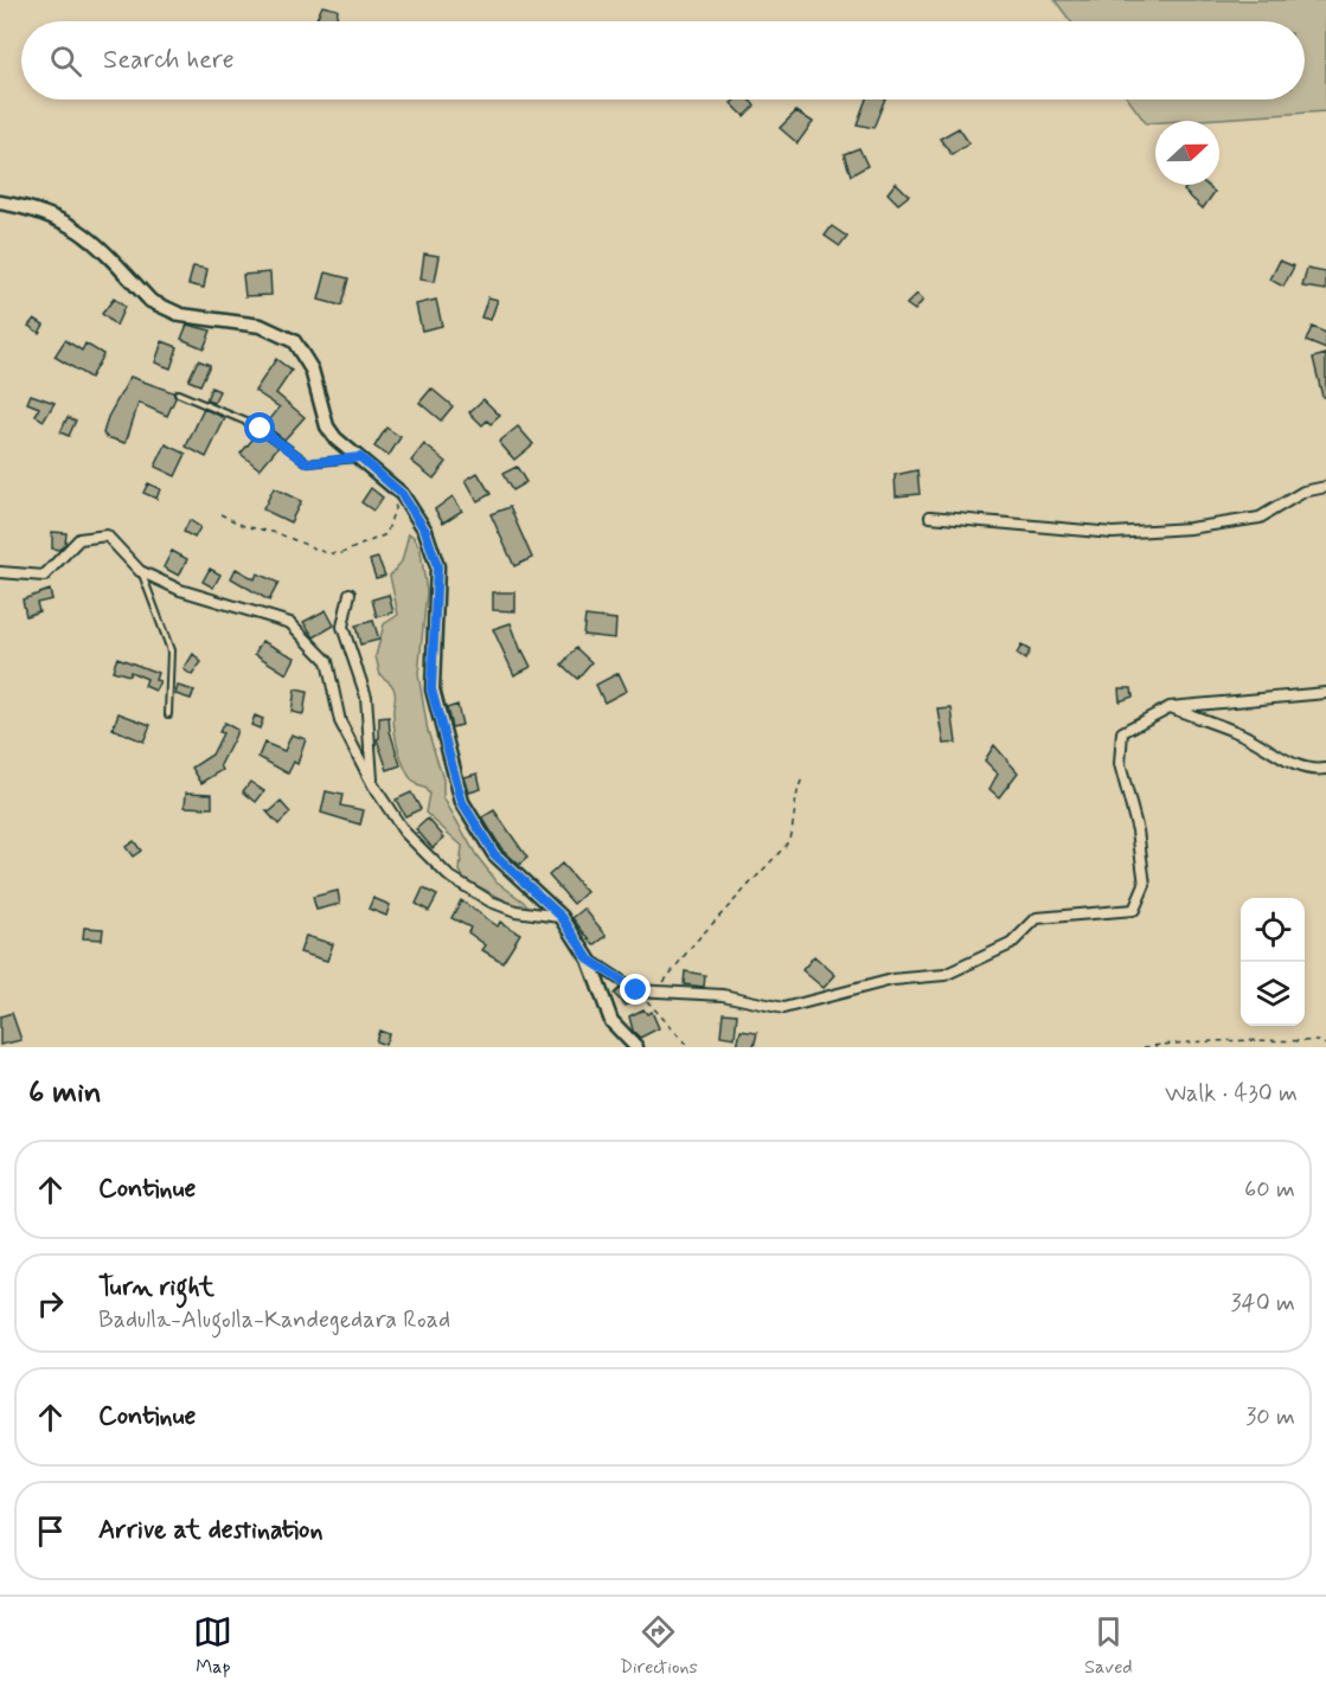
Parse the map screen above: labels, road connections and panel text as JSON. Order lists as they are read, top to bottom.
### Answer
{
  "north": "right",
  "page": {
    "search": "Search here",
    "heading": ["6 min", "Walk · 430 m"],
    "list": [
      ["Continue", "60 m"],
      ["Turn right", "Badulla-Alugolla-Kandegedara Road", "340 m"],
      ["Continue", "30 m"],
      "Arrive at destination"
    ],
    "nav": ["Map", "Directions", "Saved"]
  }
}
